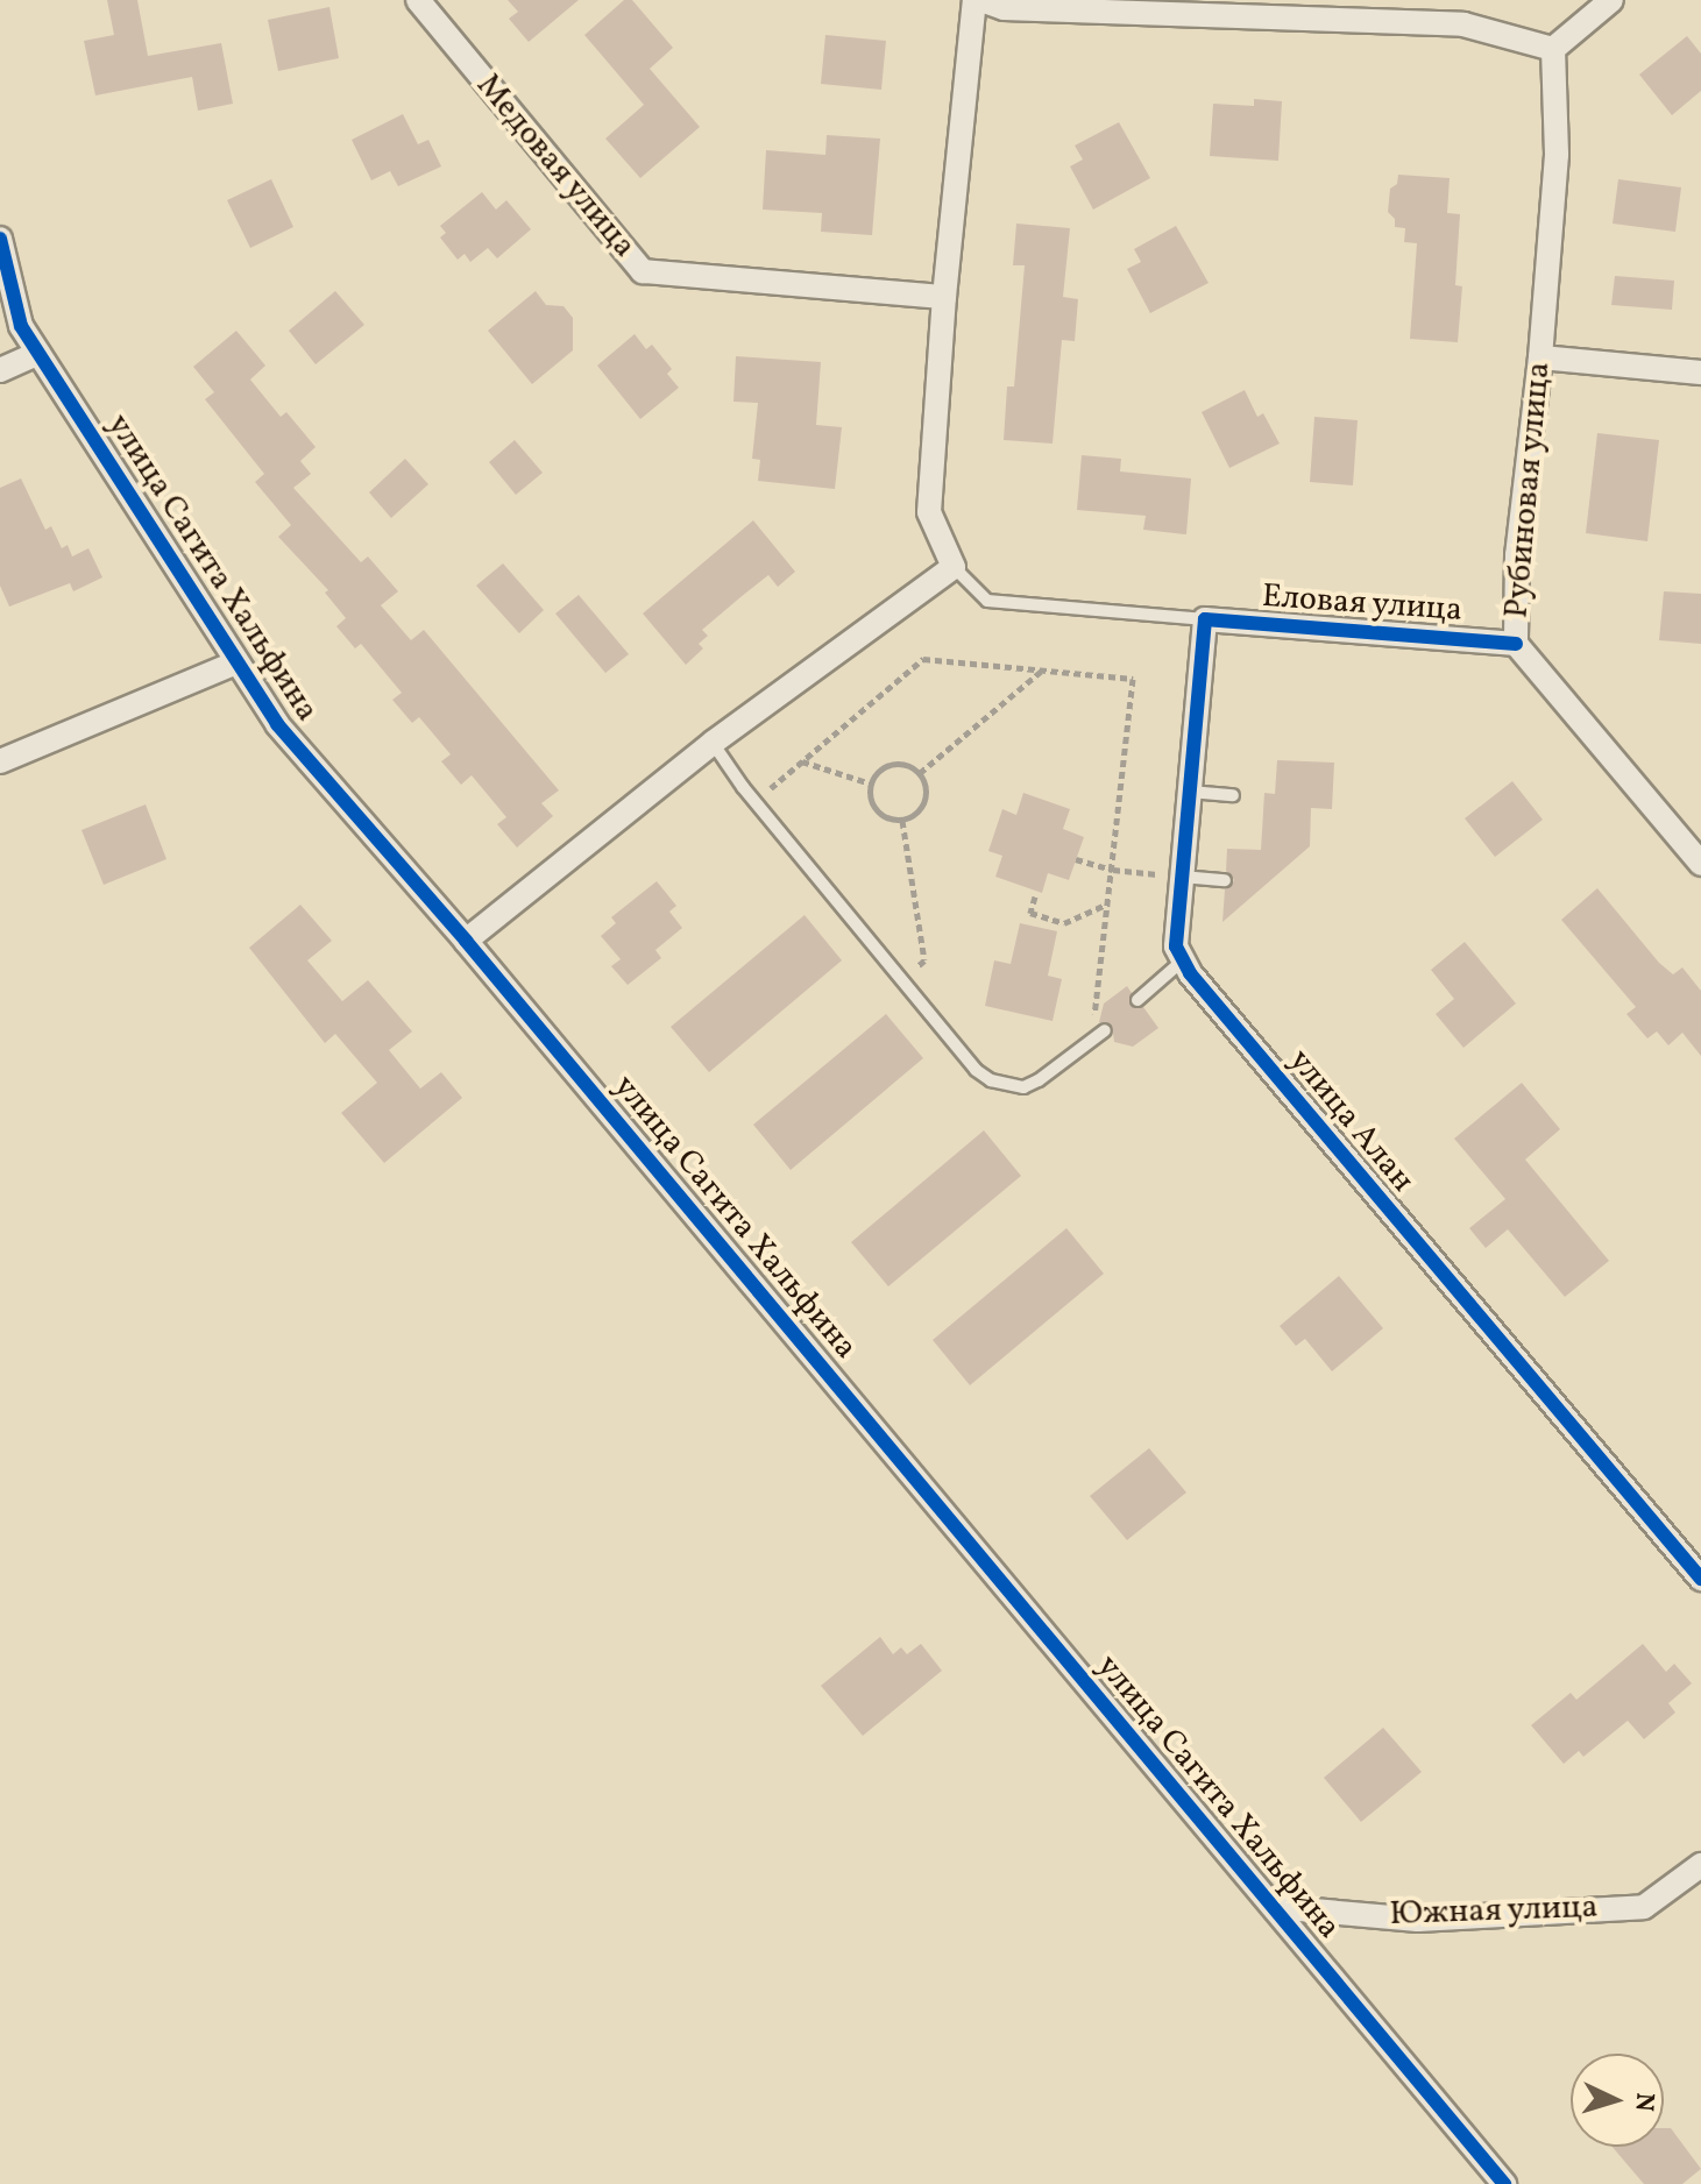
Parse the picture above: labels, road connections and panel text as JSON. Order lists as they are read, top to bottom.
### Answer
{
  "streets": {
    "street": [
      "Медовая улица",
      "Рубиновая улица",
      "улица Сагита Хальфина",
      "Еловая улица",
      "улица Алан",
      "Южная улица"
    ]
  },
  "crossings": [
    ["Рубиновая улица", "Еловая улица"],
    ["улица Сагита Хальфина", "Южная улица"]
  ],
  "north": "right"
}
